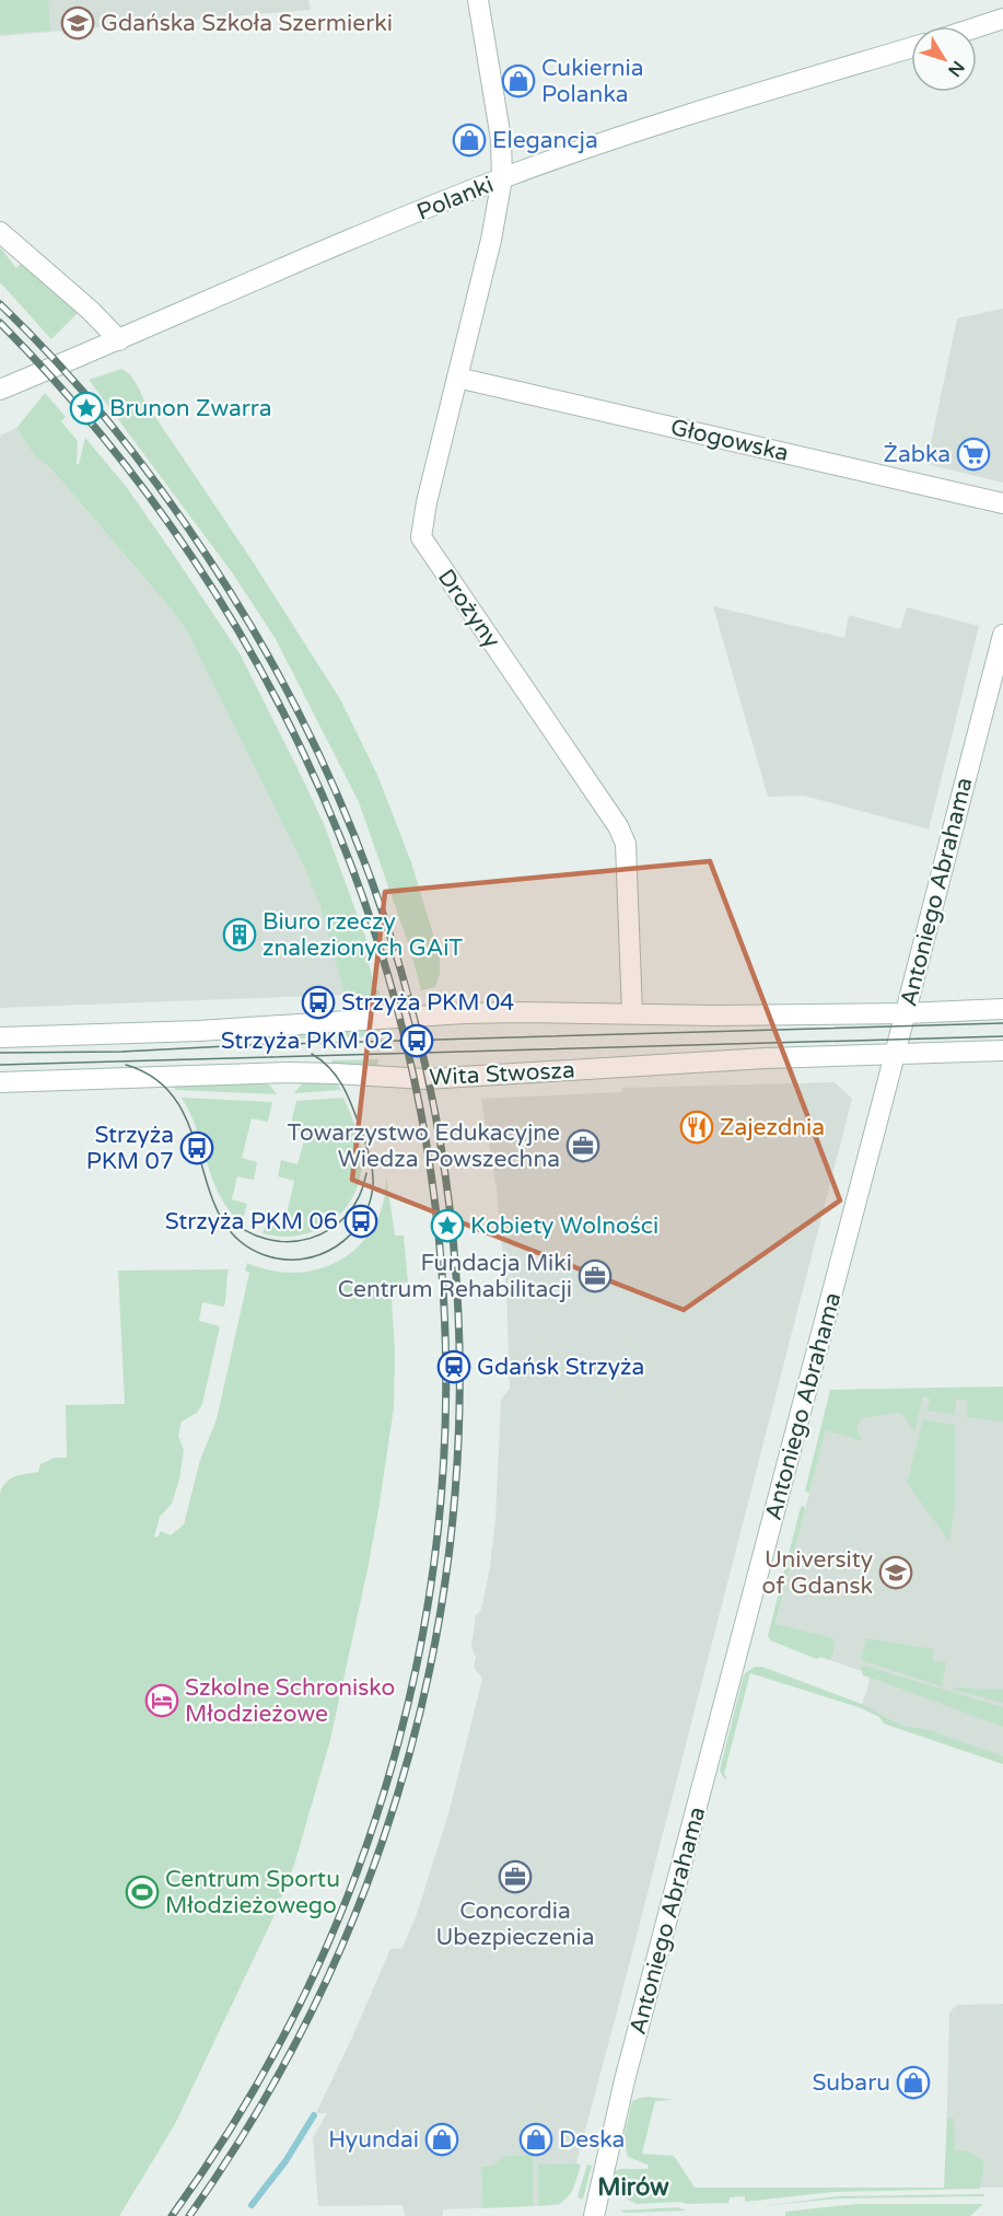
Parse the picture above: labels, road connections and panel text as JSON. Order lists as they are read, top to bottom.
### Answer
{
  "streets": {
    "street": [
      "Polanki",
      "Głogowska",
      "Drożyny",
      "Antoniego Abrahama",
      "Wita Stwosza"
    ]
  },
  "crossings": [
    ["Polanki", "Drożyny"],
    ["Głogowska", "Drożyny"],
    ["Antoniego Abrahama", "Wita Stwosza"]
  ],
  "districts": ["Mirów"],
  "places": {
    "school or university": ["Gdańska Szkoła Szermierki", "University of Gdansk"],
    "shop": [
      "Cukiernia Polanka",
      "Elegancja",
      "Subaru",
      "Hyundai",
      "Deska"
    ],
    "place": ["Brunon Zwarra", "Kobiety Wolności"],
    "supermarket": ["Żabka"],
    "building": ["Biuro rzeczy znalezionych GAiT"],
    "bus stop": [
      "Strzyża PKM 04",
      "Strzyża PKM 02",
      "Strzyża PKM 07",
      "Strzyża PKM 06"
    ],
    "restaurant": ["Zajezdnia"],
    "office": ["Towarzystwo Edukacyjne Wiedza Powszechna", "Fundacja Miki Centrum Rehabilitacji", "Concordia Ubezpieczenia"],
    "station": ["Gdańsk Strzyża"],
    "hotel": ["Szkolne Schronisko Młodzieżowe"],
    "sports": ["Centrum Sportu Młodzieżowego"]
  },
  "north": "bottom right"
}
